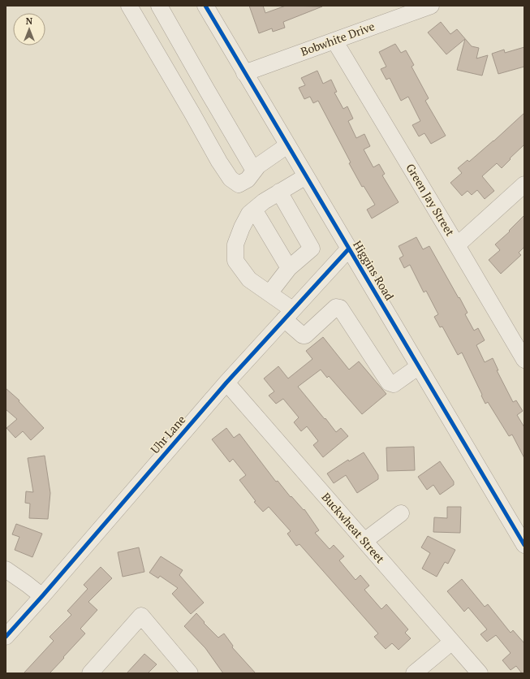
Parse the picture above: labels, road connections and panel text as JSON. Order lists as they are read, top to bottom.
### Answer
{
  "streets": {
    "street": [
      "Bobwhite Drive",
      "Green Jay Street",
      "Higgins Road",
      "Uhr Lane",
      "Buckwheat Street"
    ]
  },
  "crossings": [
    ["Bobwhite Drive", "Green Jay Street"],
    ["Bobwhite Drive", "Higgins Road"],
    ["Higgins Road", "Uhr Lane"],
    ["Uhr Lane", "Buckwheat Street"]
  ],
  "north": "top"
}
